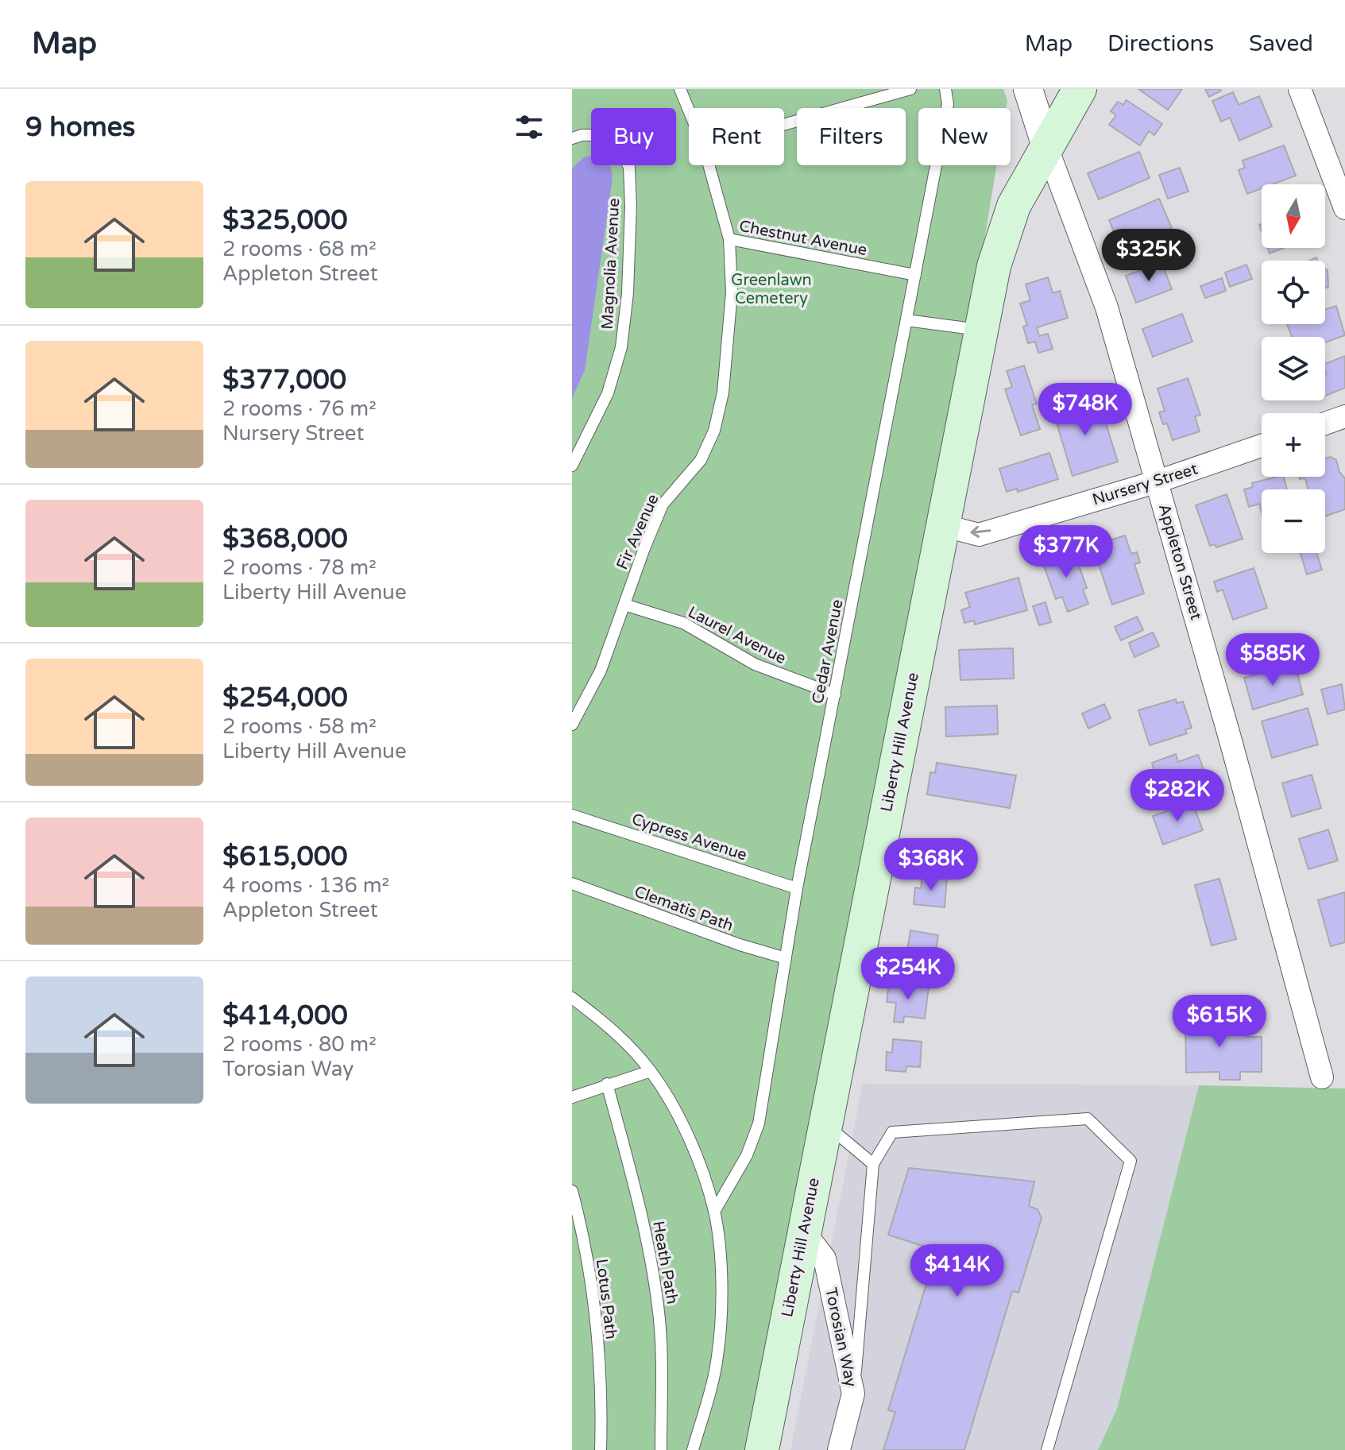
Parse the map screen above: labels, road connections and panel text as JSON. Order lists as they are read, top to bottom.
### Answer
{
  "streets": {
    "main road": ["Liberty Hill Avenue"],
    "street": ["Nursery Street", "Appleton Street", "Torosian Way"],
    "lane": [
      "Chestnut Avenue",
      "Magnolia Avenue",
      "Fir Avenue",
      "Laurel Avenue",
      "Cedar Avenue",
      "Cypress Avenue",
      "Clematis Path",
      "Heath Path",
      "Lotus Path"
    ]
  },
  "crossings": [
    ["Chestnut Avenue", "Fir Avenue"],
    ["Chestnut Avenue", "Cedar Avenue"],
    ["Nursery Street", "Appleton Street"],
    ["Nursery Street", "Liberty Hill Avenue"],
    ["Fir Avenue", "Laurel Avenue"],
    ["Appleton Street", "Liberty Hill Avenue"],
    ["Laurel Avenue", "Cedar Avenue"],
    ["Cedar Avenue", "Cypress Avenue"],
    ["Cedar Avenue", "Clematis Path"],
    ["Liberty Hill Avenue", "Torosian Way"]
  ],
  "one_way": ["Nursery Street"],
  "parks": ["Greenlawn Cemetery"],
  "north": "bottom",
  "page": {
    "header": "Map",
    "nav": ["Map", "Directions", "Saved"],
    "heading": "9 homes",
    "chip": [
      "Buy",
      "Rent",
      "Filters",
      "New"
    ],
    "list": [
      {
        "name": "$325,000",
        "note": "2 rooms · 68 m² · Appleton Street"
      },
      {
        "name": "$377,000",
        "note": "2 rooms · 76 m² · Nursery Street"
      },
      {
        "name": "$368,000",
        "note": "2 rooms · 78 m² · Liberty Hill Avenue"
      },
      {
        "name": "$254,000",
        "note": "2 rooms · 58 m² · Liberty Hill Avenue"
      },
      {
        "name": "$615,000",
        "note": "4 rooms · 136 m² · Appleton Street"
      },
      {
        "name": "$414,000",
        "note": "2 rooms · 80 m² · Torosian Way"
      }
    ],
    "map_buttons": ["+", "−"],
    "price": [
      "$325K",
      "$748K",
      "$377K",
      "$585K",
      "$282K",
      "$368K",
      "$254K",
      "$615K",
      "$414K"
    ]
  }
}
